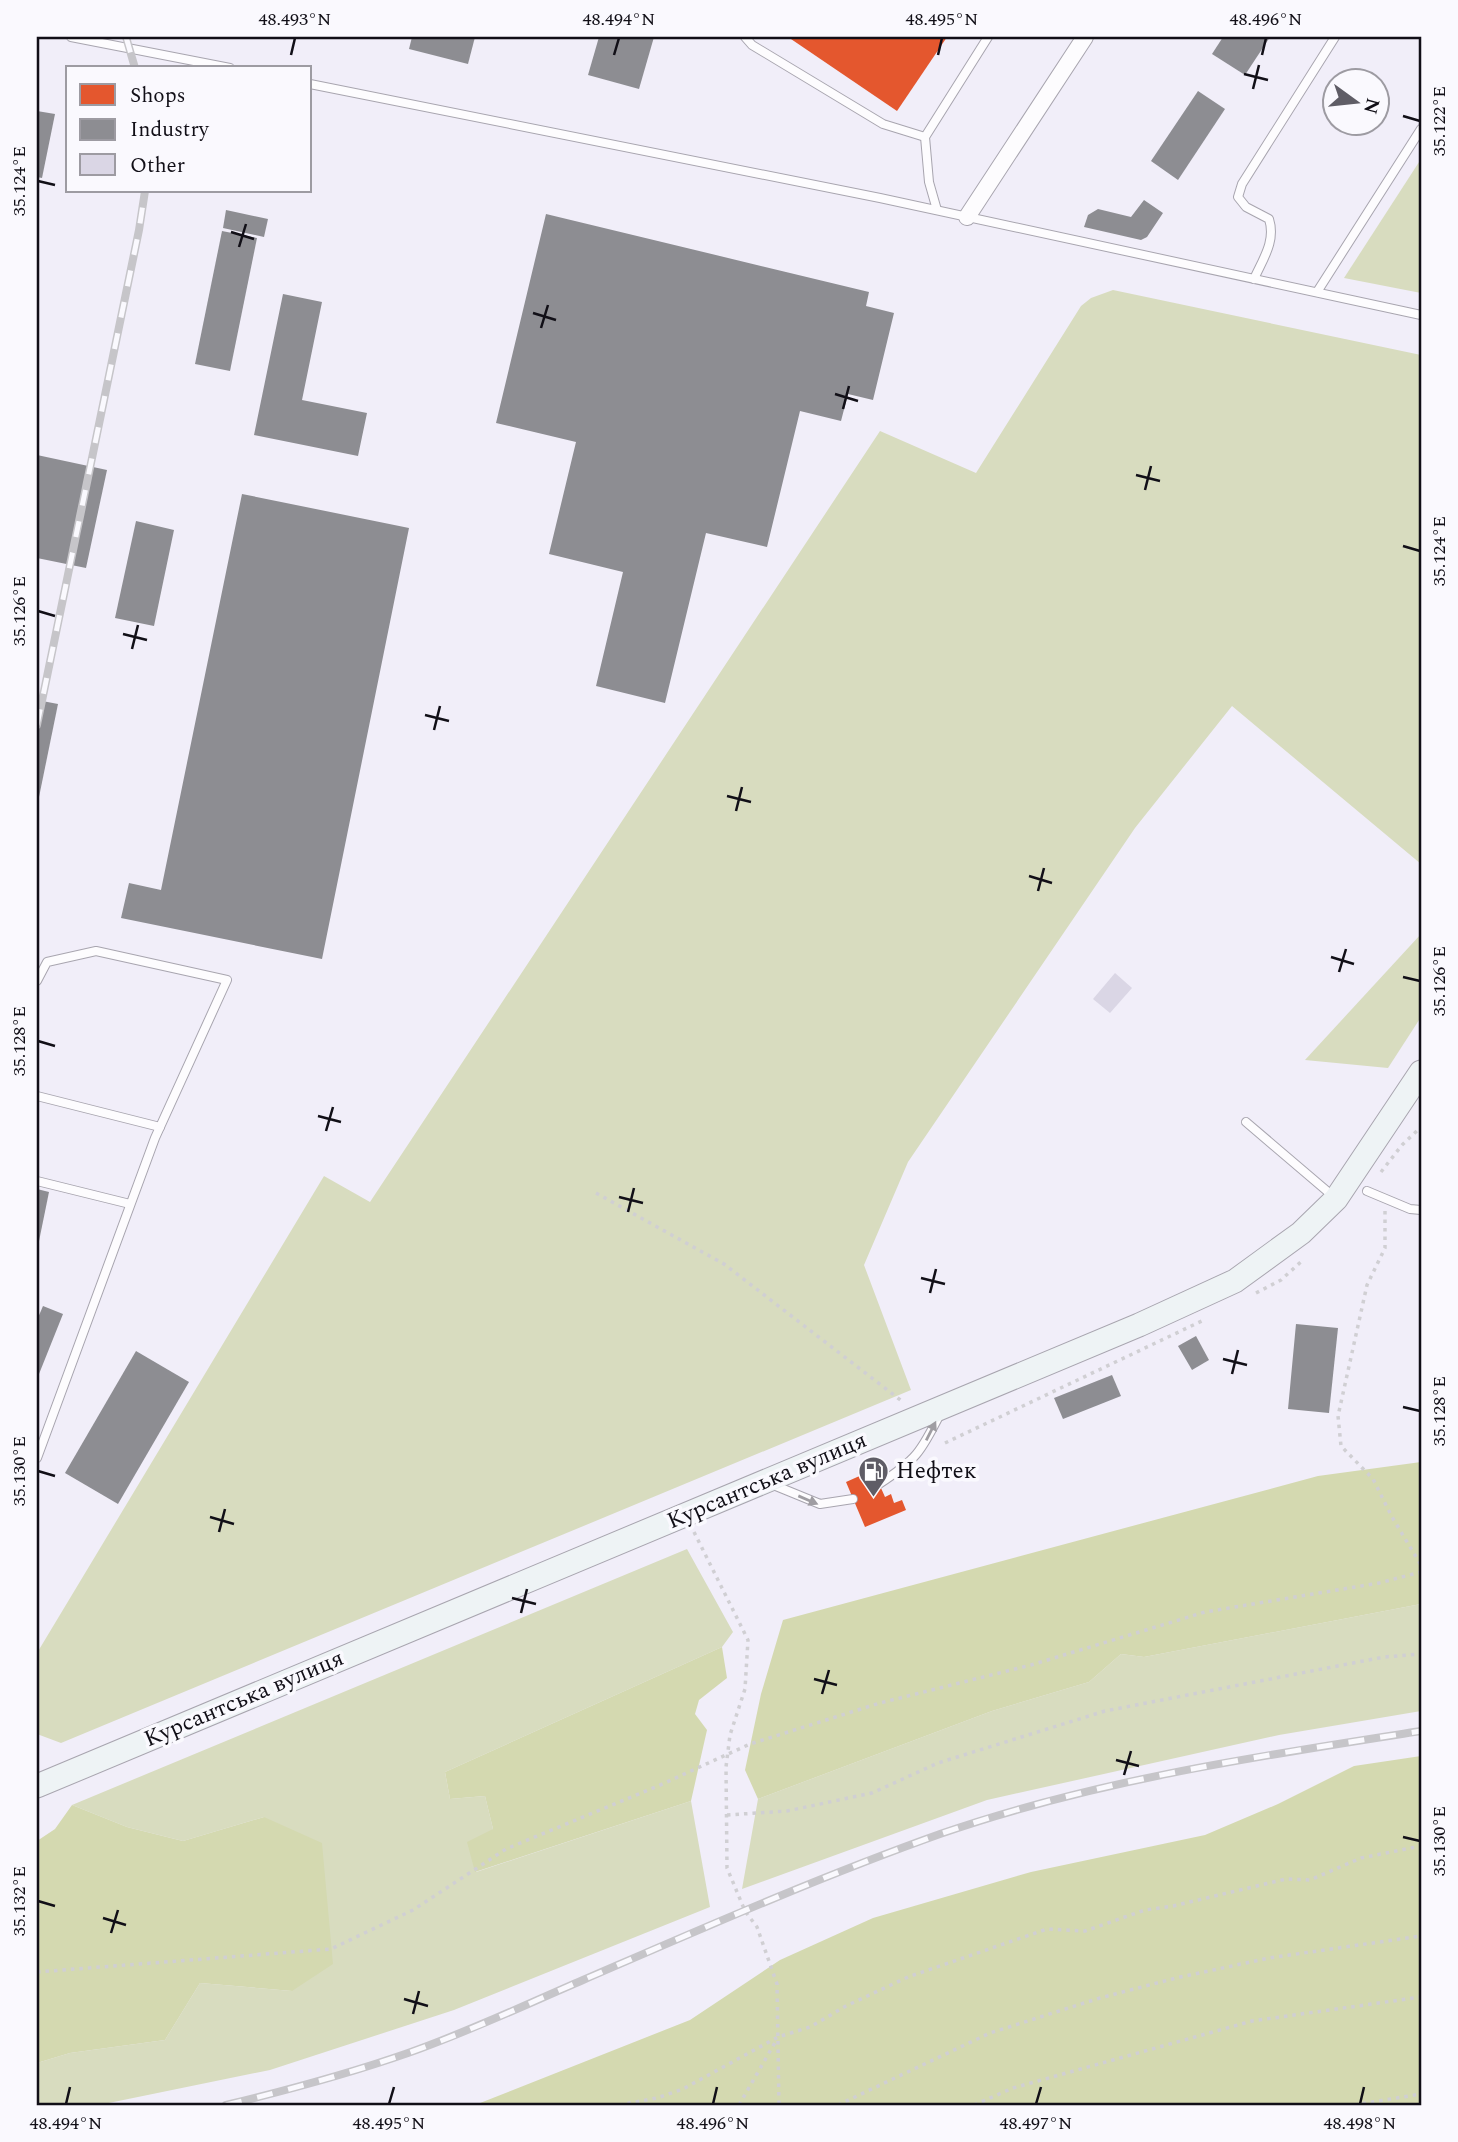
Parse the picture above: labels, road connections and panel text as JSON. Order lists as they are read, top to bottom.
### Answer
{
  "streets": {
    "street": ["Курсантська вулиця"]
  },
  "places": {
    "fuel station": ["Нефтек"]
  },
  "legend": ["Shops", "Industry", "Other"],
  "north": "right",
  "coordinates": [
    "48.493°N",
    "48.494°N",
    "48.495°N",
    "48.496°N",
    "35.122°E",
    "35.124°E",
    "35.126°E",
    "35.128°E",
    "35.130°E",
    "35.132°E",
    "48.497°N",
    "48.498°N"
  ]
}
